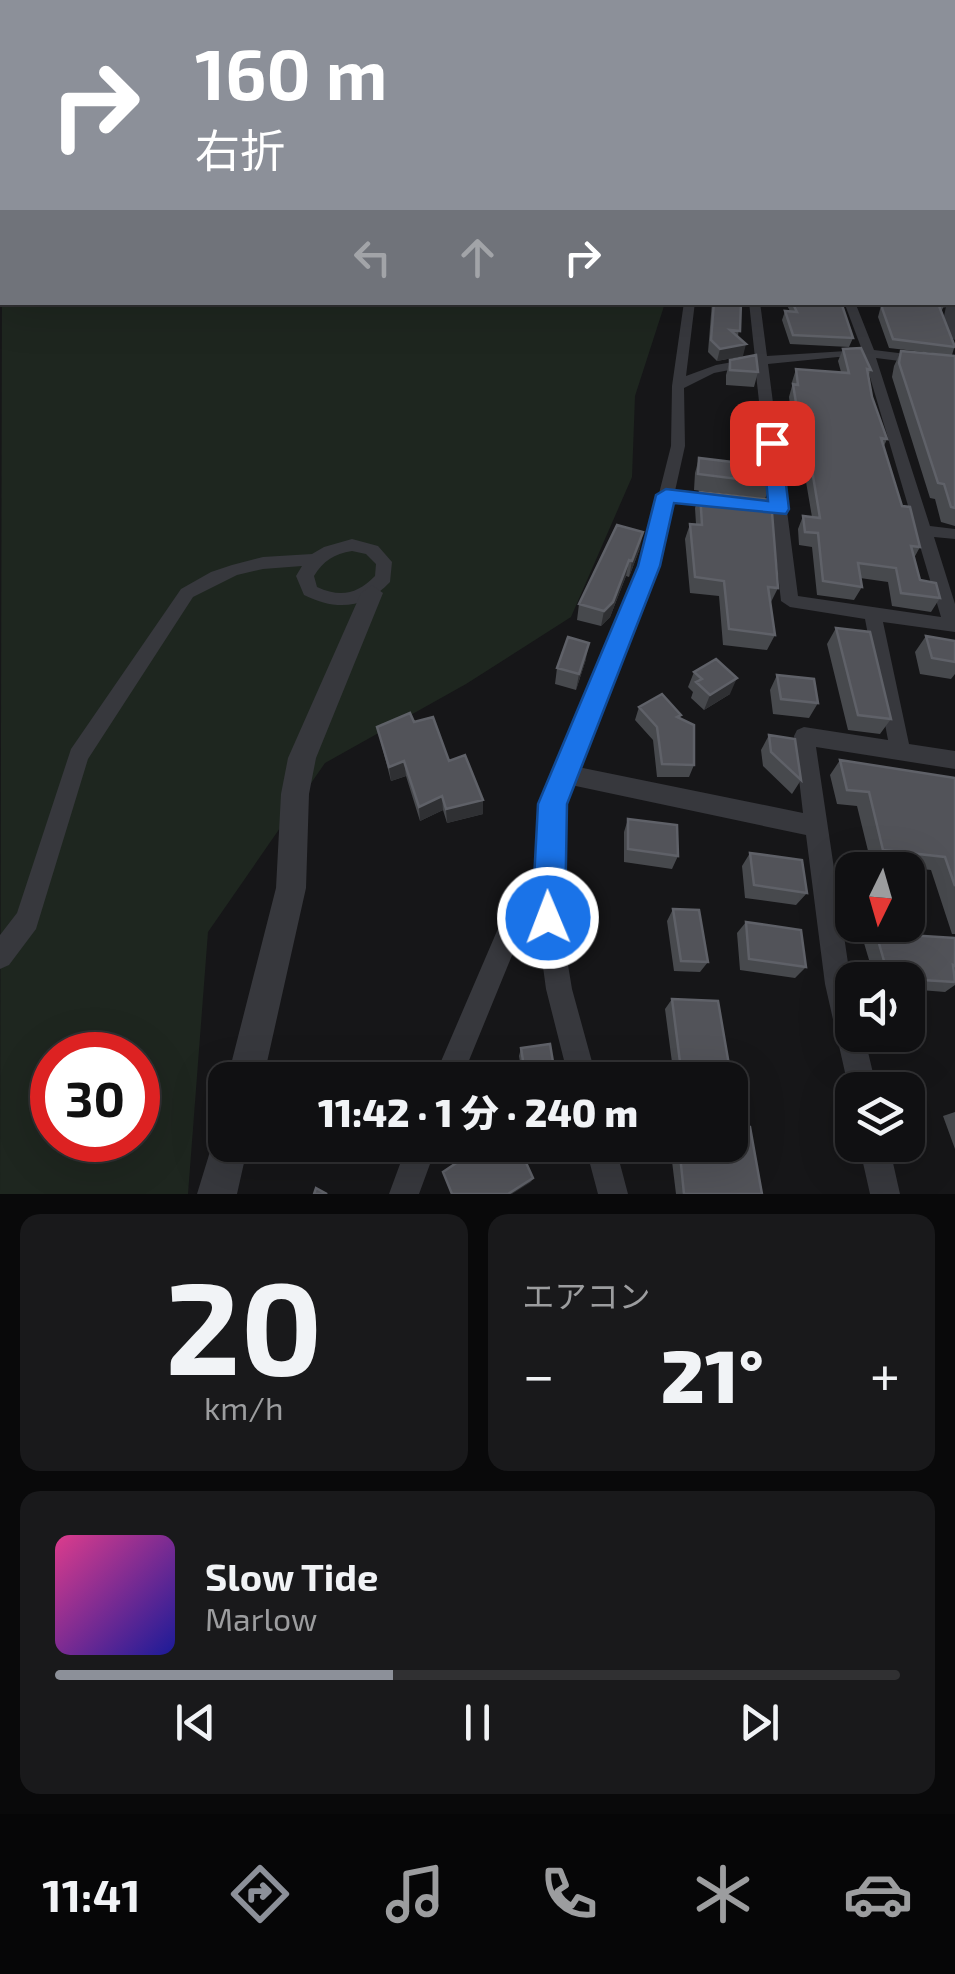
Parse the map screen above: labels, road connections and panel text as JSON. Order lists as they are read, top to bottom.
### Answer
{
  "north": "bottom",
  "page": {
    "turn": ["160 m", "右折"],
    "limit": "30",
    "trip": "11:42 · 1 分 · 240 m",
    "tile": [
      ["20", "km/h"],
      "エアコン"
    ],
    "heat": ["−", "21°", "+"],
    "song": ["Slow Tide", "Marlow"],
    "tabs": "11:41"
  }
}
